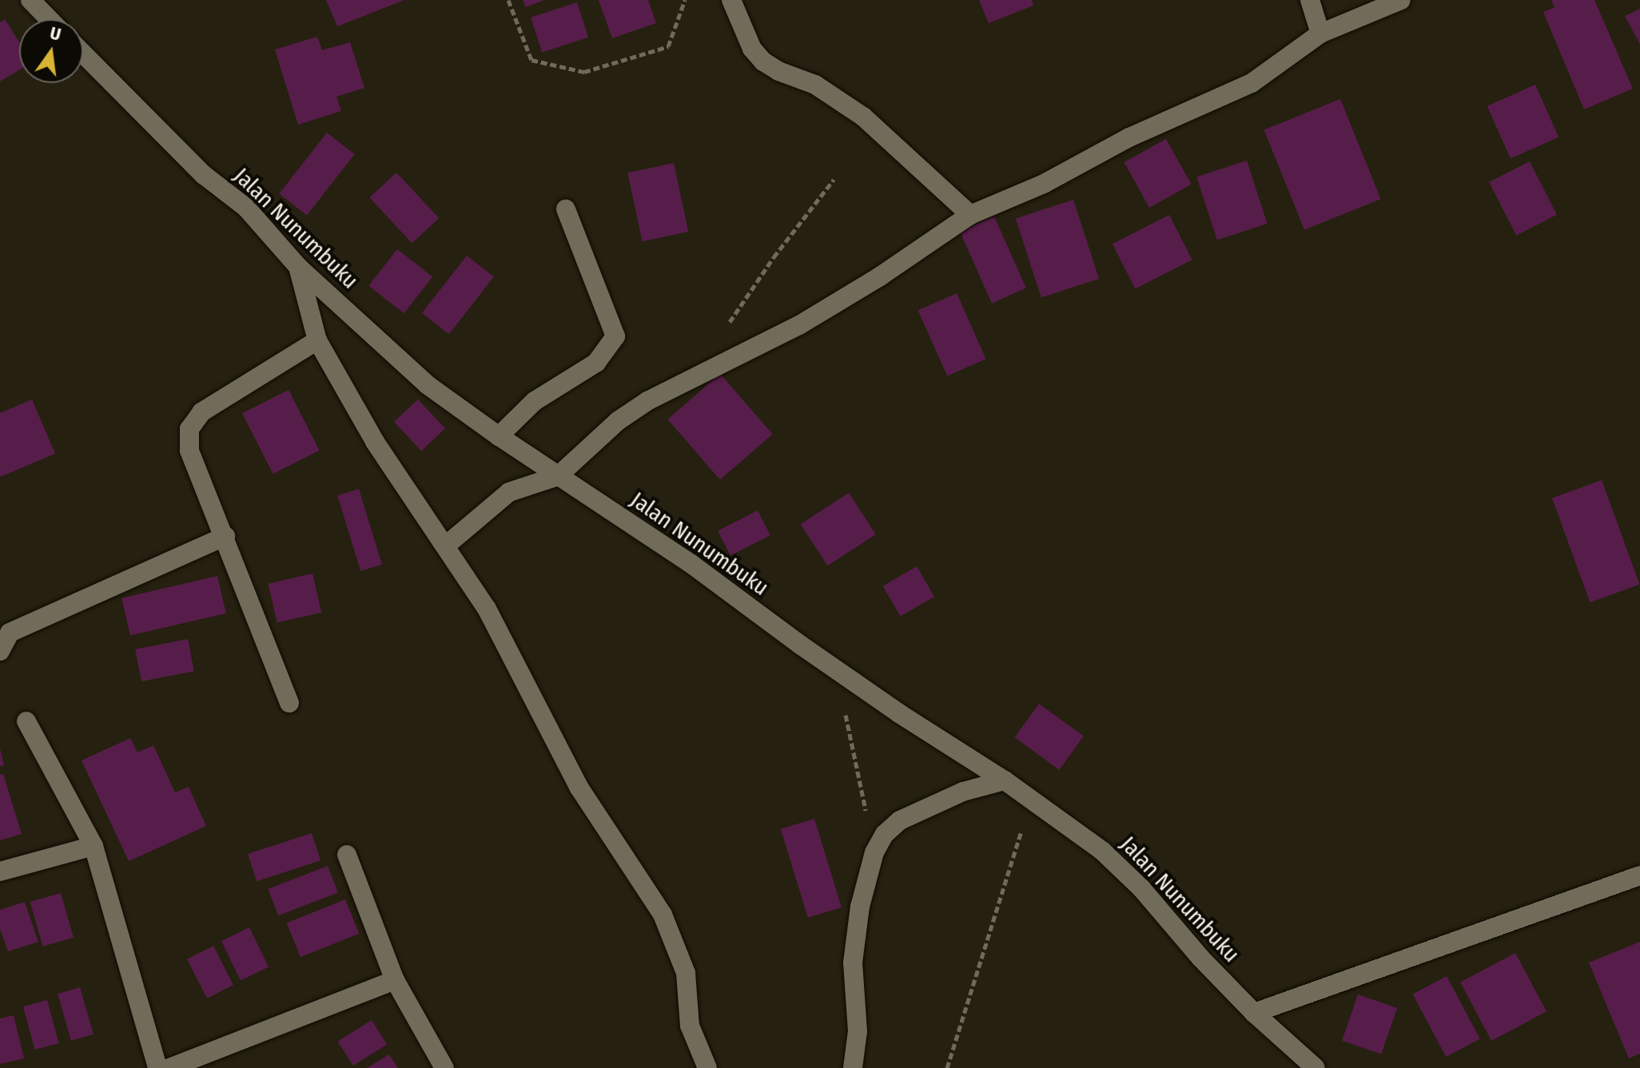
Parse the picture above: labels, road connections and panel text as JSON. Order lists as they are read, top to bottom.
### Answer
{
  "streets": {
    "street": ["Jalan Nunumbuku"]
  },
  "north": "top"
}
